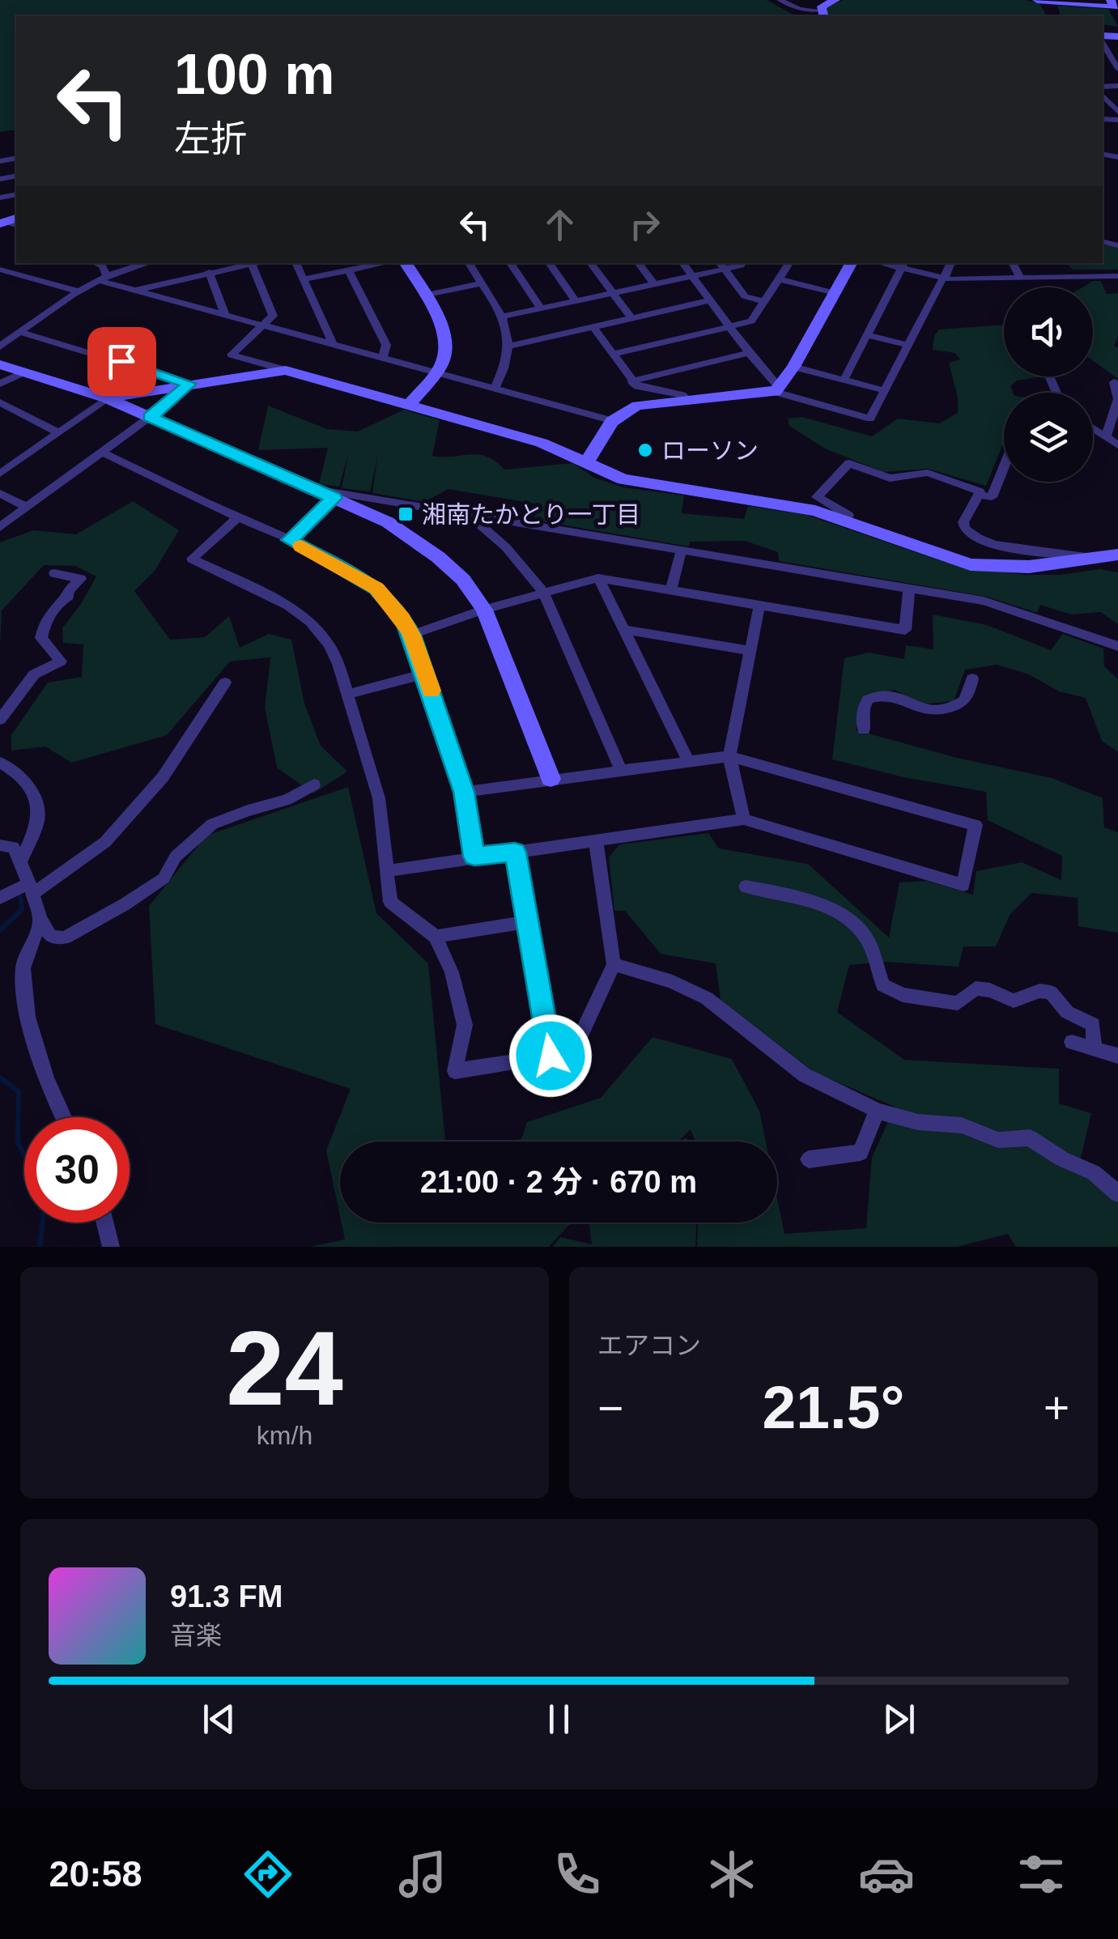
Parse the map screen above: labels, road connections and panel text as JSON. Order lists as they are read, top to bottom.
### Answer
{
  "places": {
    "other": ["ローソン"],
    "transit": ["湘南たかとり一丁目"]
  },
  "page": {
    "turn": ["100 m", "左折"],
    "limit": "30",
    "trip": "21:00 · 2 分 · 670 m",
    "tile": [
      ["24", "km/h"],
      "エアコン"
    ],
    "heat": ["−", "21.5°", "+"],
    "song": ["91.3 FM", "音楽"],
    "tabs": "20:58"
  }
}
